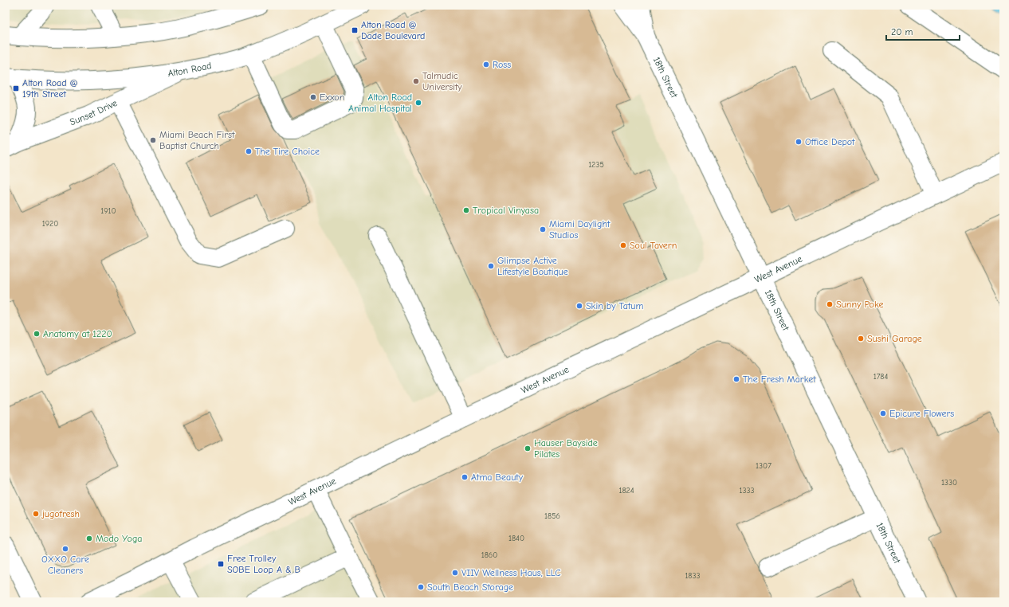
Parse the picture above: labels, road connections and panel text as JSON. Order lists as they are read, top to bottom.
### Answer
{
  "streets": {
    "main road": [
      "Alton Road",
      "18th Street",
      "Sunset Drive",
      "West Avenue"
    ]
  },
  "crossings": [
    ["Alton Road", "Sunset Drive"],
    ["18th Street", "West Avenue"]
  ],
  "places": {
    "transit": ["Alton Road @ Dade Boulevard", "Alton Road @ 19th Street", "Free Trolley SOBE Loop A & B"],
    "other": [
      "Ross",
      "Talmudic University",
      "Exxon",
      "Alton Road Animal Hospital",
      "Miami Beach First Baptist Church",
      "Office Depot",
      "The Tire Choice",
      "Tropical Vinyasa",
      "Miami Daylight Studios",
      "Soul Tavern",
      "Glimpse Active Lifestyle Boutique",
      "Sunny Poke",
      "Skin by Tatum",
      "Anatomy at 1220",
      "Sushi Garage",
      "The Fresh Market",
      "Epicure Flowers",
      "Hauser Bayside Pilates",
      "Atma Beauty",
      "jugofresh",
      "Modo Yoga",
      "OXXO Care Cleaners",
      "VIIV Wellness Haus, LLC",
      "South Beach Storage"
    ]
  },
  "house_numbers": [
    "1235",
    "1910",
    "1920",
    "1784",
    "1307",
    "1330",
    "1824",
    "1333",
    "1856",
    "1840",
    "1860",
    "1833"
  ],
  "scale_bar": "20 m"
}
